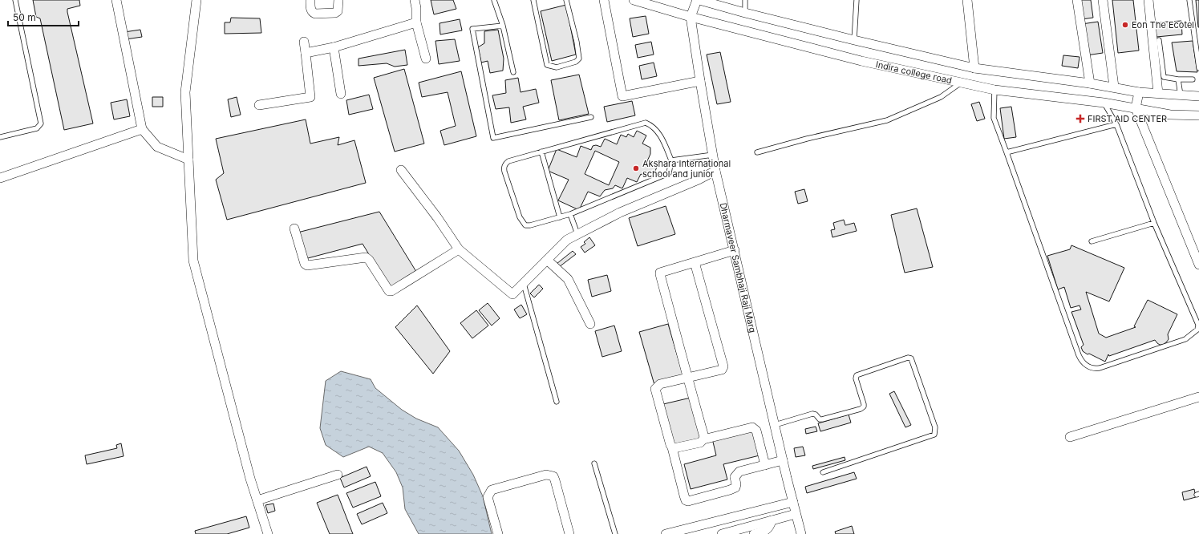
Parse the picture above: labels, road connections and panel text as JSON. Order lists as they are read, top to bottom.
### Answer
{
  "streets": {
    "street": ["Indira college road", "Dharmaveer Sambhaji Raji Marg"]
  },
  "crossings": [
    ["Indira college road", "Dharmaveer Sambhaji Raji Marg"]
  ],
  "places": {
    "other": ["Eon The Ecotel", "Akshara International school and junior"],
    "health": ["FIRST AID CENTER"]
  },
  "scale_bar": "50 m"
}
